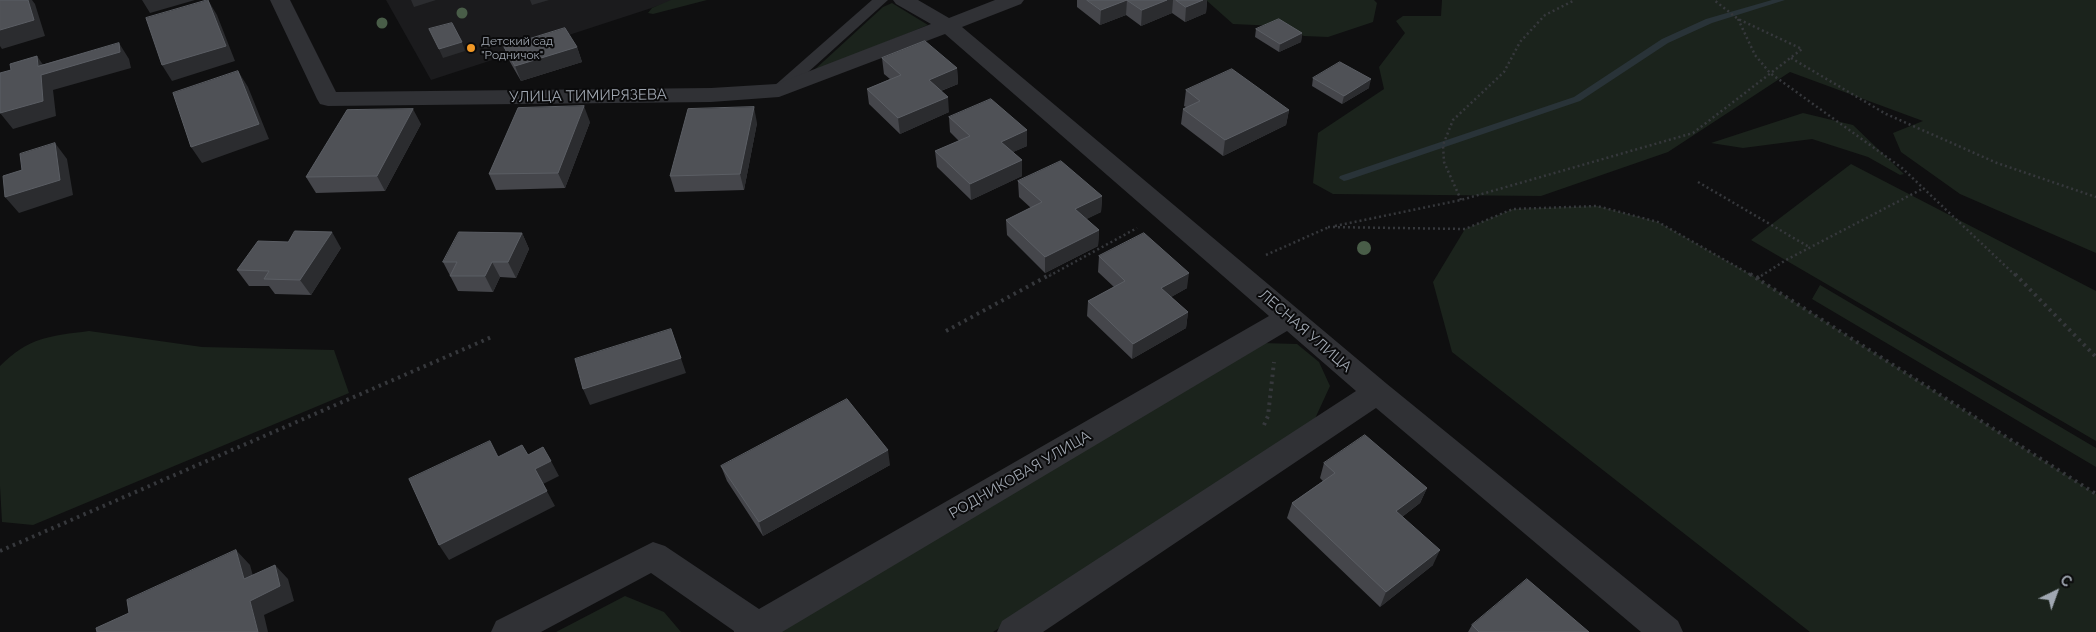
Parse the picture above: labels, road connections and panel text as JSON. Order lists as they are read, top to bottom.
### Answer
{
  "streets": {
    "street": ["УЛИЦА ТИМИРЯЗЕВА", "ЛЕСНАЯ УЛИЦА", "РОДНИКОВАЯ УЛИЦА"]
  },
  "crossings": [
    ["УЛИЦА ТИМИРЯЗЕВА", "ЛЕСНАЯ УЛИЦА"],
    ["ЛЕСНАЯ УЛИЦА", "РОДНИКОВАЯ УЛИЦА"]
  ],
  "places": ["Детский сад \"Родничок\""],
  "north": "top right"
}
